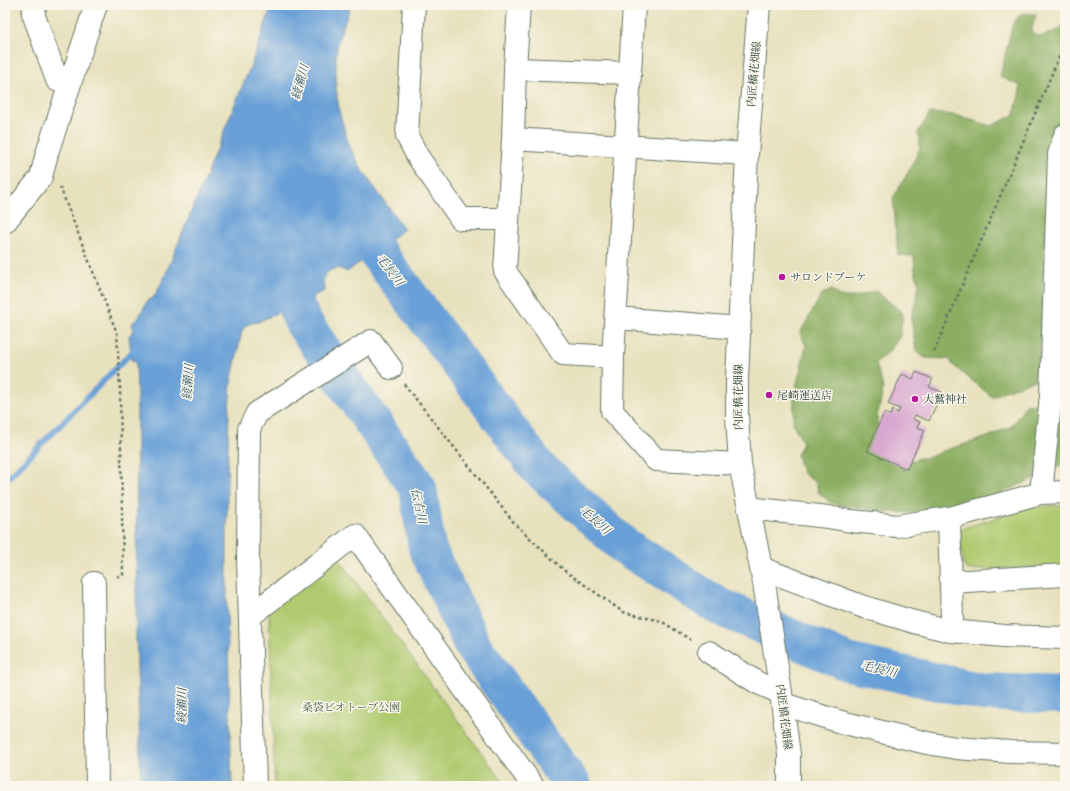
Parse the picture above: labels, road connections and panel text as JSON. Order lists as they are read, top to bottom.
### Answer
{
  "streets": {
    "street": ["内匠橋花畑線"]
  },
  "water": ["綾瀬川", "毛長川", "伝右川"],
  "parks": ["桑袋ビオトープ公園"],
  "places": ["サロンドブーケ", "尾崎運送店", "大鷲神社"]
}
